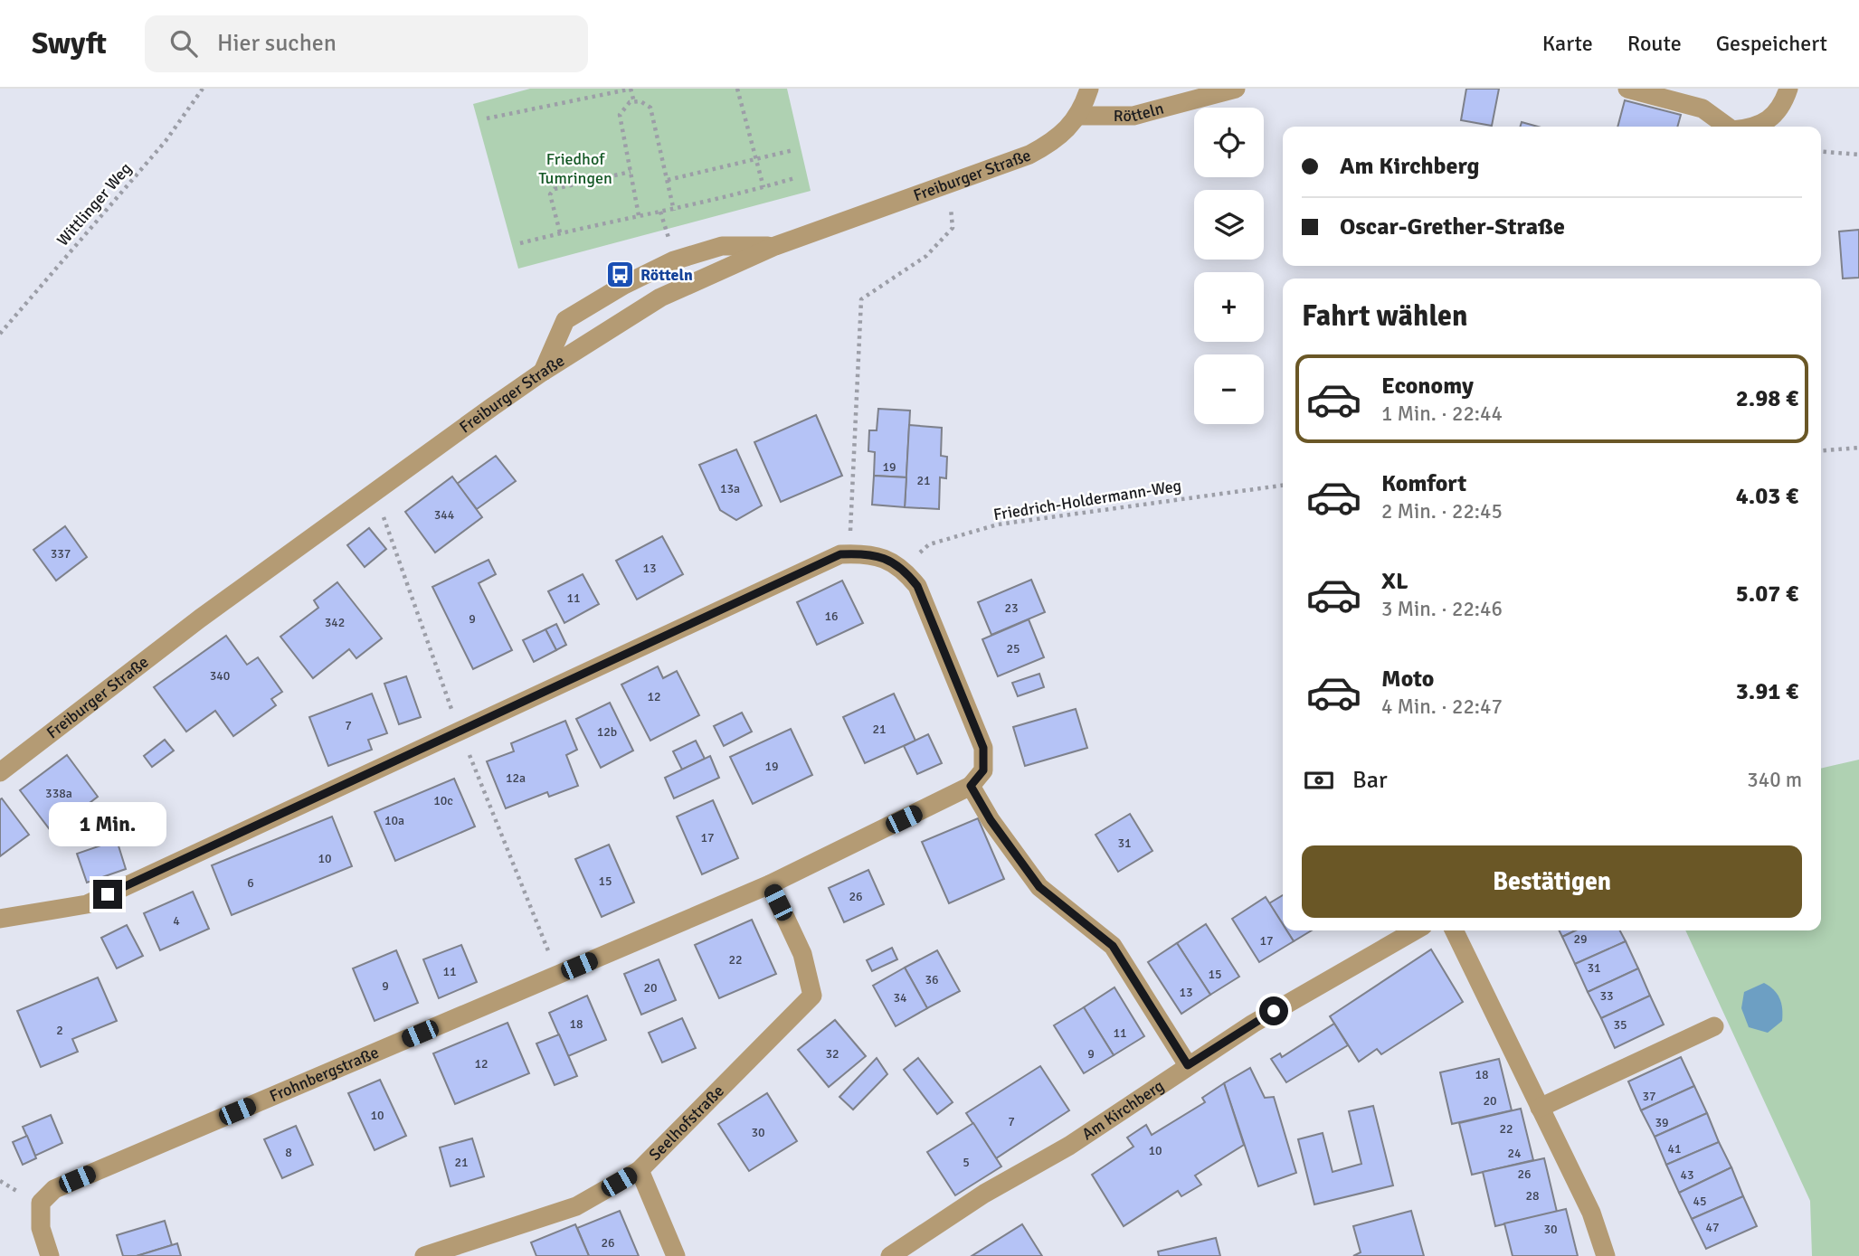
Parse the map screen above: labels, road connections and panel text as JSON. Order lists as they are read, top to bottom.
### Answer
{
  "streets": {
    "street": [
      "Rötteln",
      "Freiburger Straße",
      "Frohnbergstraße",
      "Am Kirchberg",
      "Seelhofstraße"
    ],
    "path": ["Wittlinger Weg", "Friedrich-Holdermann-Weg"]
  },
  "crossings": [
    ["Rötteln", "Freiburger Straße"],
    ["Frohnbergstraße", "Seelhofstraße"]
  ],
  "parks": ["Friedhof Tumringen"],
  "places": {
    "bus stop": ["Rötteln"]
  },
  "house_numbers": [
    "19",
    "21",
    "13a",
    "344",
    "337",
    "13",
    "11",
    "23",
    "16",
    "9",
    "342",
    "25",
    "340",
    "12",
    "7",
    "21",
    "12b",
    "19",
    "12a",
    "338a",
    "10c",
    "10a",
    "17",
    "31",
    "10",
    "15",
    "6",
    "26",
    "4",
    "29",
    "17",
    "22",
    "31",
    "11",
    "15",
    "36",
    "9",
    "20",
    "13",
    "33",
    "34",
    "18",
    "35",
    "2",
    "11",
    "32",
    "9",
    "12",
    "18",
    "37",
    "20",
    "10",
    "7",
    "39",
    "22",
    "30",
    "41",
    "10",
    "8",
    "24",
    "21",
    "5",
    "26",
    "43",
    "28",
    "45",
    "47",
    "30",
    "26"
  ],
  "page": {
    "header": "Swyft",
    "search": "Hier suchen",
    "nav": ["Karte", "Route", "Gespeichert"],
    "map_buttons": ["+", "−"],
    "banner": ["Am Kirchberg", "Oscar-Grether-Straße"],
    "heading": "Fahrt wählen",
    "list": [
      {
        "name": "Economy",
        "note": "1 Min. · 22:44",
        "value": "2.98 €"
      },
      {
        "name": "Komfort",
        "note": "2 Min. · 22:45",
        "value": "4.03 €"
      },
      {
        "name": "XL",
        "note": "3 Min. · 22:46",
        "value": "5.07 €"
      },
      {
        "name": "Moto",
        "note": "4 Min. · 22:47",
        "value": "3.91 €"
      }
    ],
    "pay": ["Bar", "340 m"],
    "bubble": "1 Min.",
    "buttons": "Bestätigen"
  }
}
